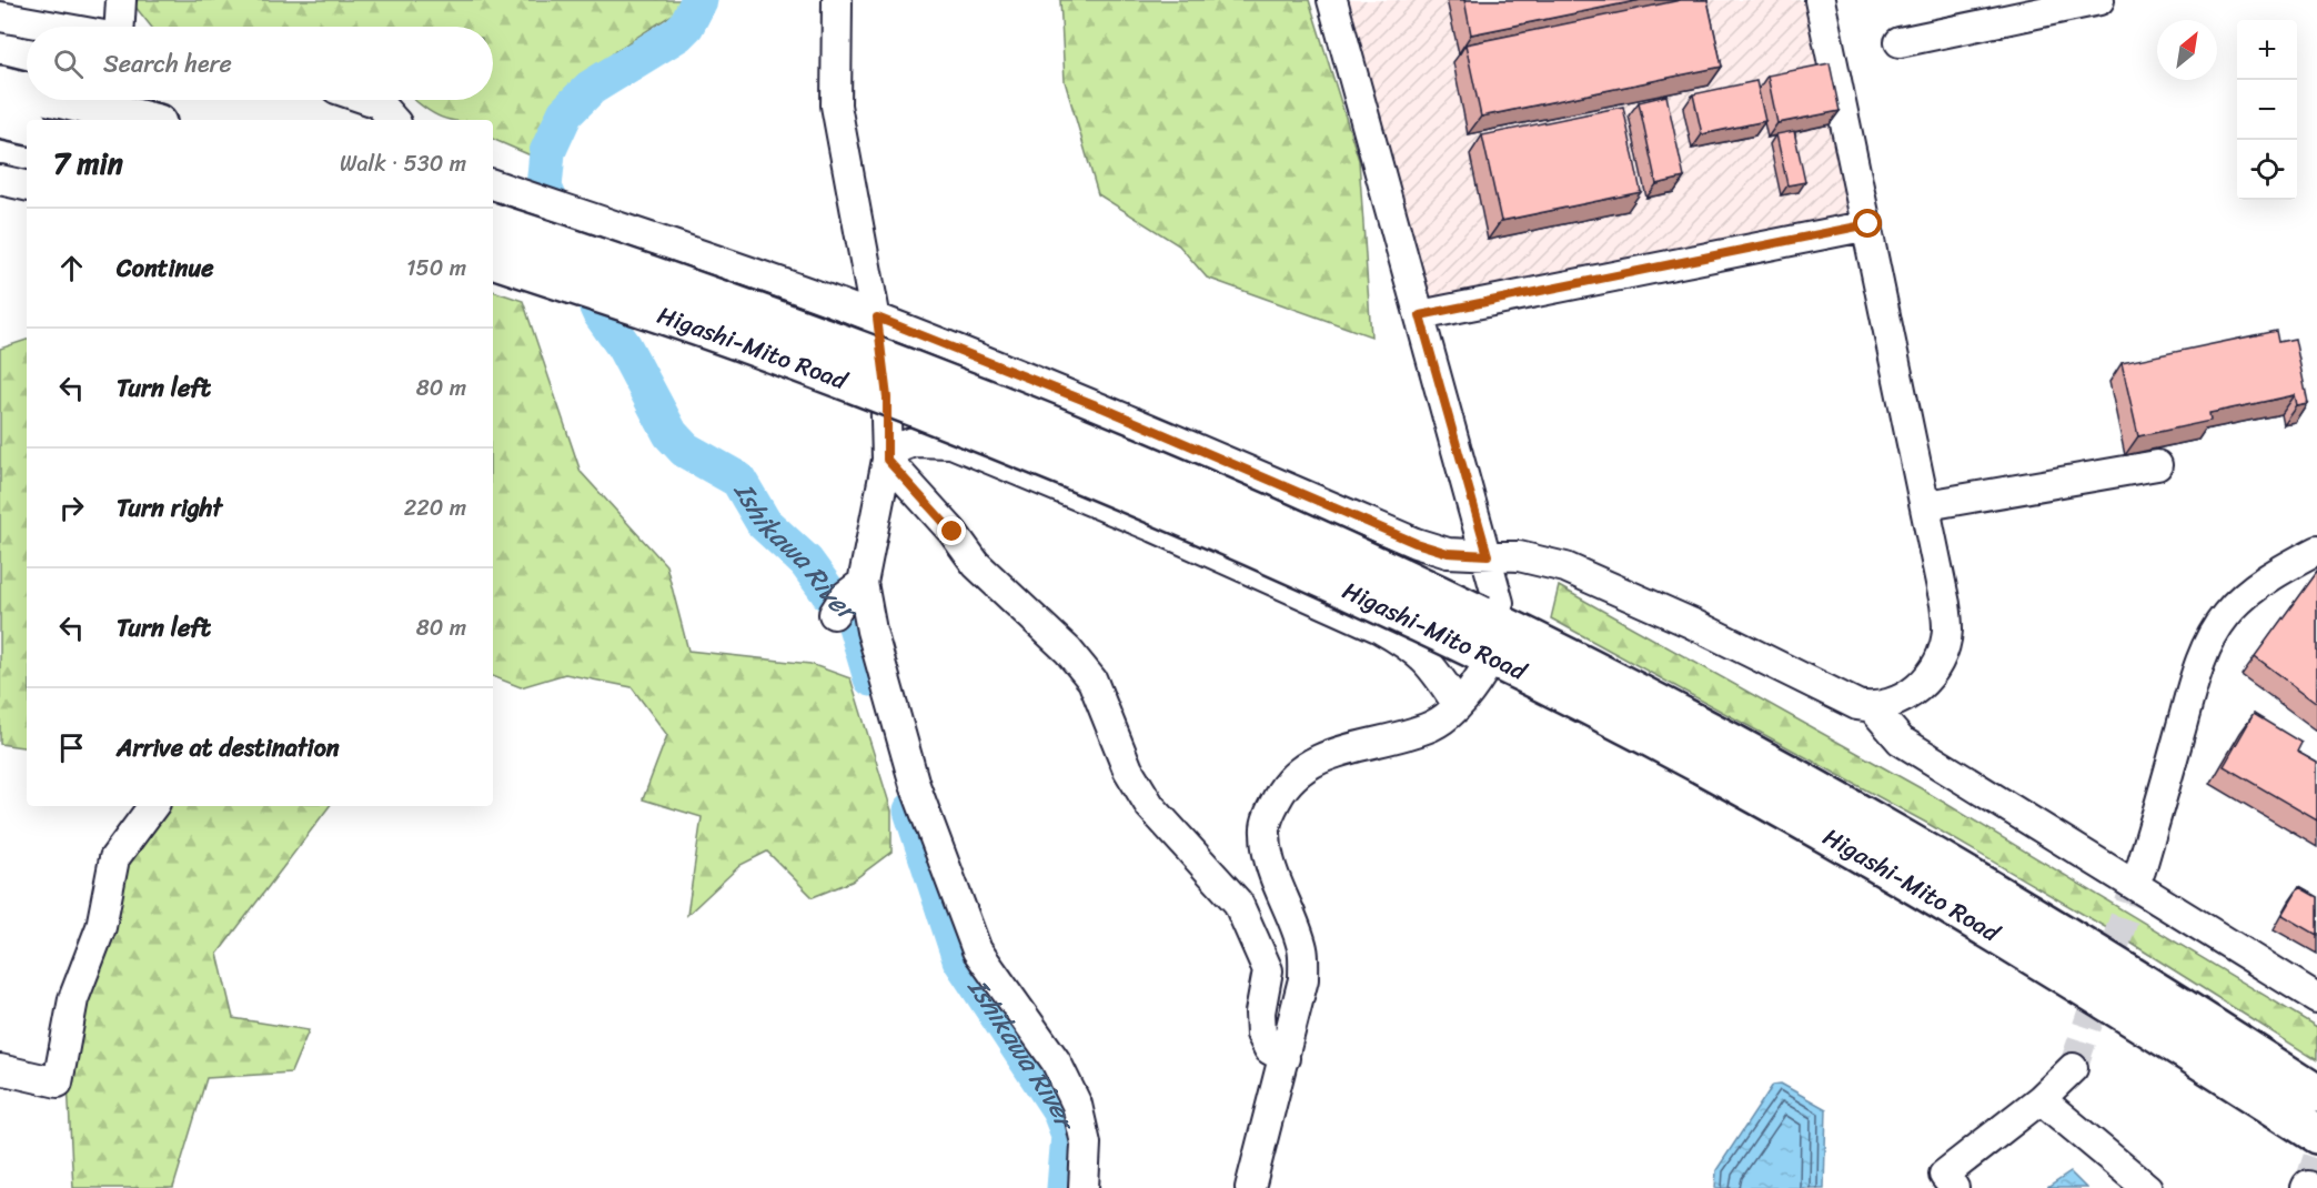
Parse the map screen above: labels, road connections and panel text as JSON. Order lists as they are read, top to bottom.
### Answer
{
  "streets": {
    "highway": ["Higashi-Mito Road"]
  },
  "water": ["Ishikawa River"],
  "north": "top right",
  "page": {
    "map_buttons": ["+", "−"],
    "search": "Search here",
    "heading": ["7 min", "Walk · 530 m"],
    "list": [
      ["Continue", "150 m"],
      ["Turn left", "80 m"],
      ["Turn right", "220 m"],
      ["Turn left", "80 m"],
      "Arrive at destination"
    ]
  }
}
